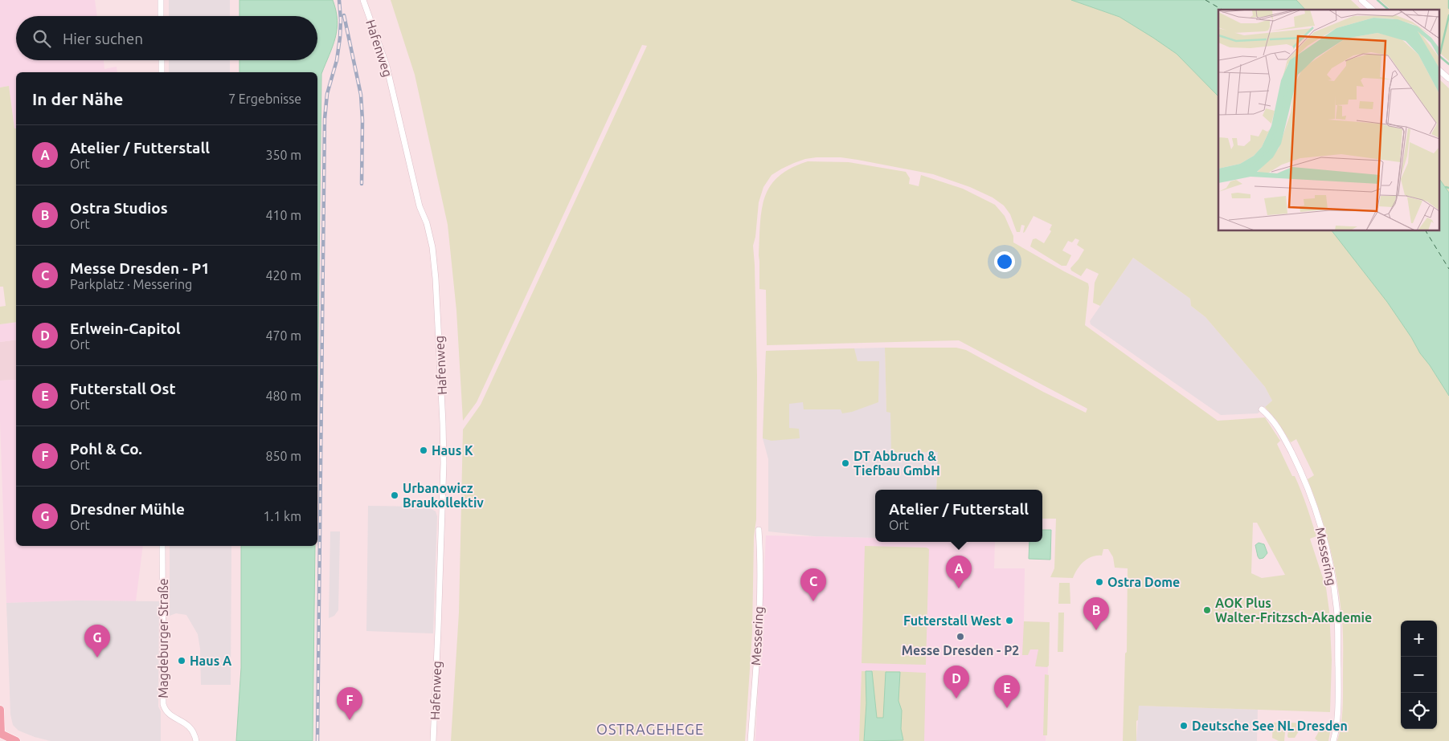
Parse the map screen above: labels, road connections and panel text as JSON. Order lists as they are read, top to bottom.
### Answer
{
  "streets": {
    "street": ["Hafenweg", "Messering", "Magdeburger Straße"]
  },
  "districts": ["OSTRAGEHEGE"],
  "places": [
    "Haus K",
    "DT Abbruch & Tiefbau GmbH",
    "Urbanowicz Braukollektiv",
    "Ostra Dome",
    "AOK Plus Walter-Fritzsch-Akademie",
    "Futterstall West",
    "Messe Dresden - P2",
    "Haus A",
    "Deutsche See NL Dresden"
  ],
  "page": {
    "search": "Hier suchen",
    "heading": ["In der Nähe", "7 Ergebnisse"],
    "list": [
      {
        "mark": "A",
        "name": "Atelier / Futterstall",
        "note": "Ort",
        "value": "350 m"
      },
      {
        "mark": "B",
        "name": "Ostra Studios",
        "note": "Ort",
        "value": "410 m"
      },
      {
        "mark": "C",
        "name": "Messe Dresden - P1",
        "note": "Parkplatz · Messering",
        "value": "420 m"
      },
      {
        "mark": "D",
        "name": "Erlwein-Capitol",
        "note": "Ort",
        "value": "470 m"
      },
      {
        "mark": "E",
        "name": "Futterstall Ost",
        "note": "Ort",
        "value": "480 m"
      },
      {
        "mark": "F",
        "name": "Pohl & Co.",
        "note": "Ort",
        "value": "850 m"
      },
      {
        "mark": "G",
        "name": "Dresdner Mühle",
        "note": "Ort",
        "value": "1.1 km"
      }
    ],
    "popup": ["Atelier / Futterstall", "Ort"],
    "pins": [
      "A",
      "C",
      "B",
      "G",
      "D",
      "E",
      "F"
    ],
    "map_buttons": ["+", "−"]
  }
}
